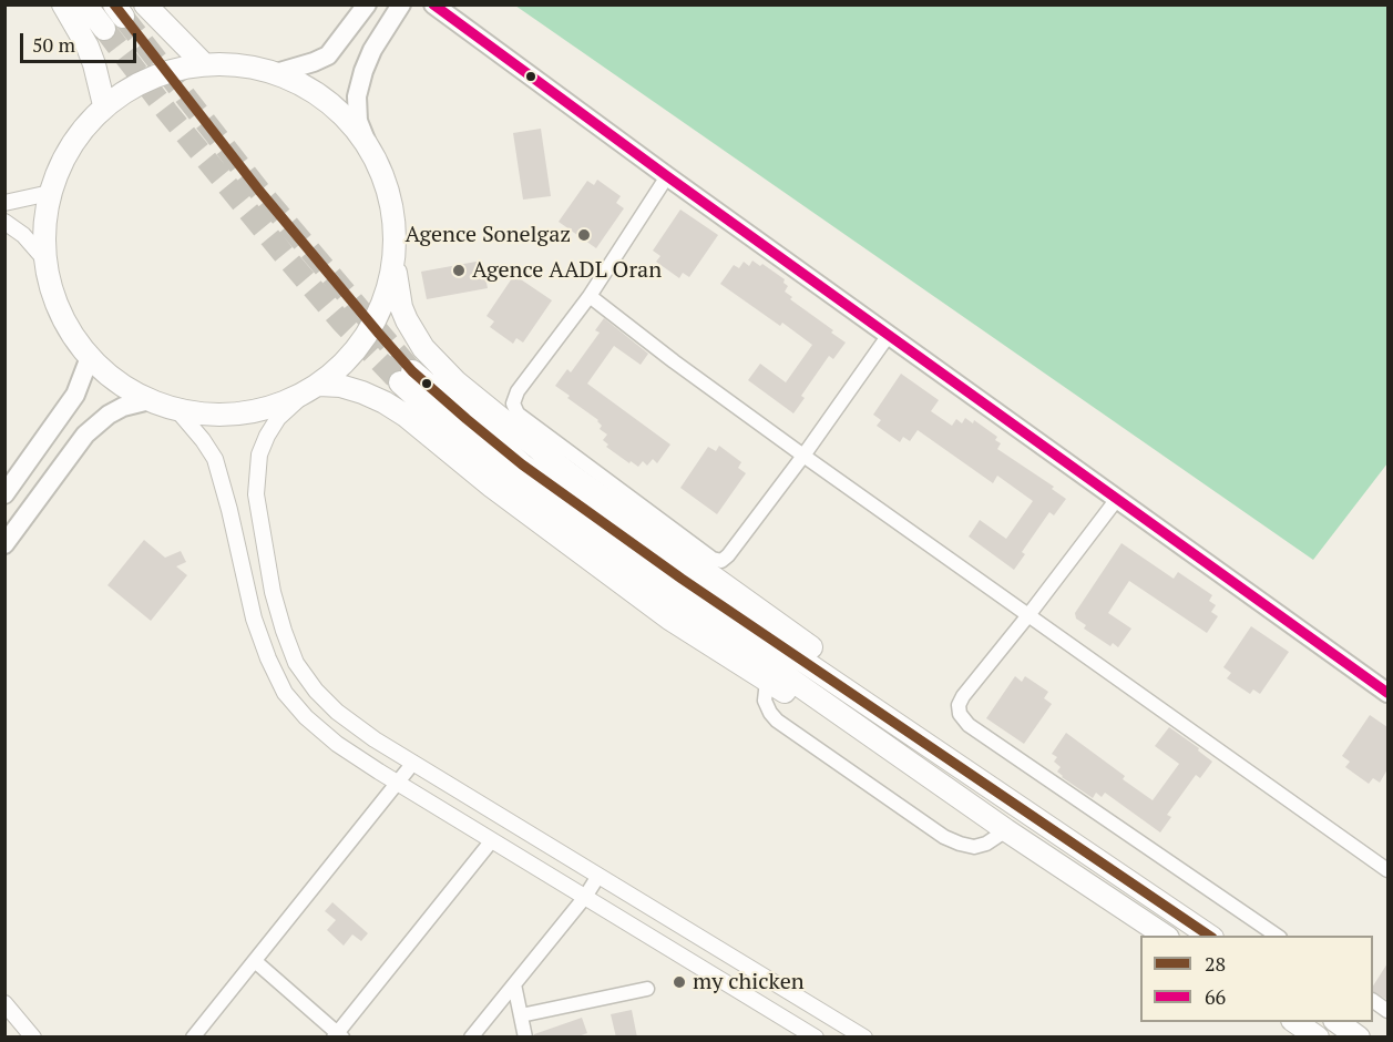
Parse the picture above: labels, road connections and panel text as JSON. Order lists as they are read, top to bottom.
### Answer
{
  "places": ["Agence Sonelgaz", "Agence AADL Oran", "my chicken"],
  "lines": ["transit line 28", "transit line 66"],
  "legend": ["28", "66"],
  "scale_bar": "50 m"
}
